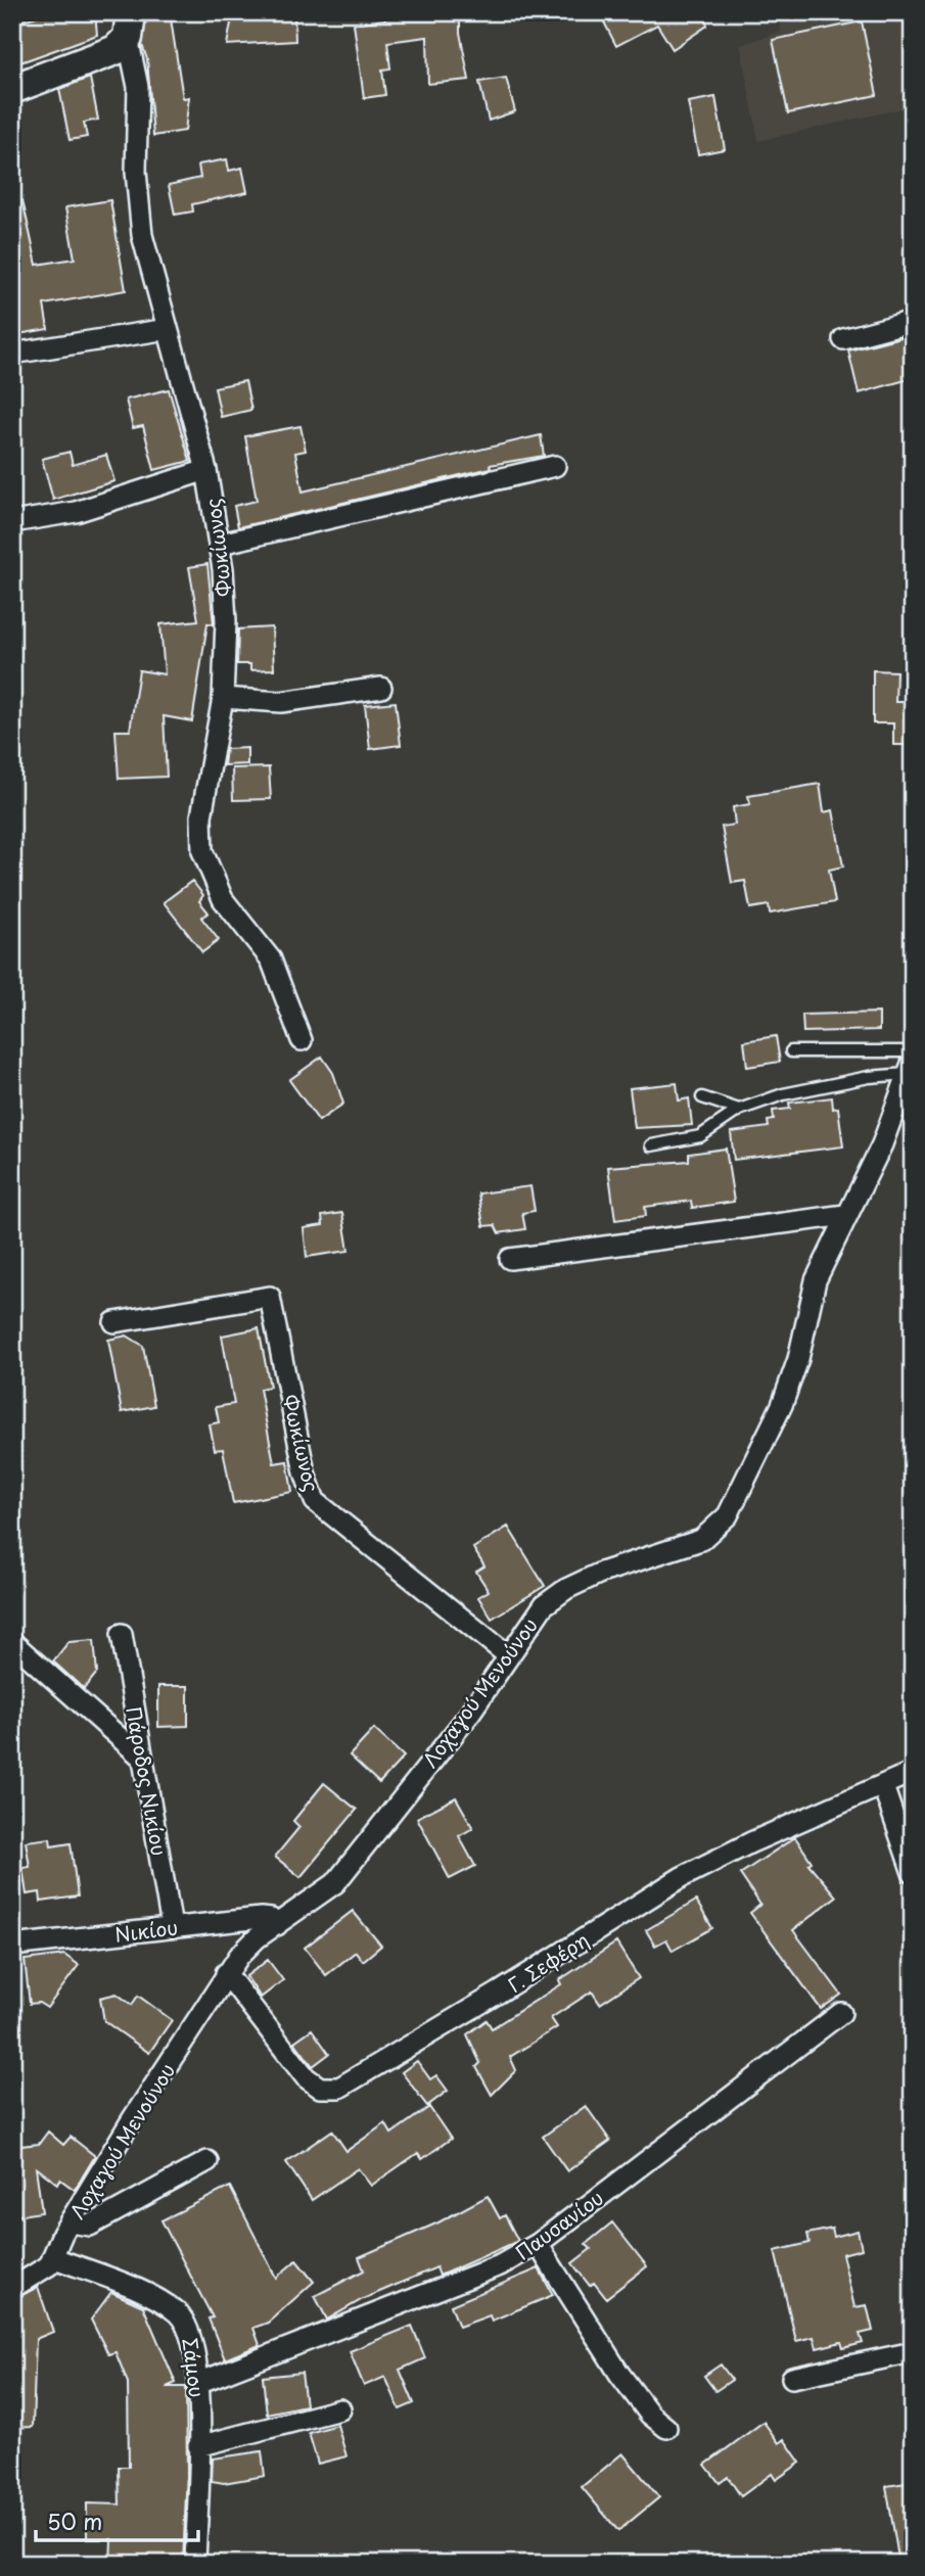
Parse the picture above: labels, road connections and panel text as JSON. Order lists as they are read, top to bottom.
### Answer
{
  "streets": {
    "street": [
      "Φωκίωνος",
      "Λοχαγού Μενούνου",
      "Πάροδος Νικίου",
      "Νικίου",
      "Γ. Σεφέρη",
      "Παυσανίου",
      "Σάμου"
    ]
  },
  "crossings": [
    ["Φωκίωνος", "Λοχαγού Μενούνου"],
    ["Λοχαγού Μενούνου", "Νικίου"],
    ["Λοχαγού Μενούνου", "Γ. Σεφέρη"],
    ["Λοχαγού Μενούνου", "Σάμου"],
    ["Πάροδος Νικίου", "Νικίου"],
    ["Παυσανίου", "Σάμου"]
  ],
  "scale_bar": "50 m"
}
